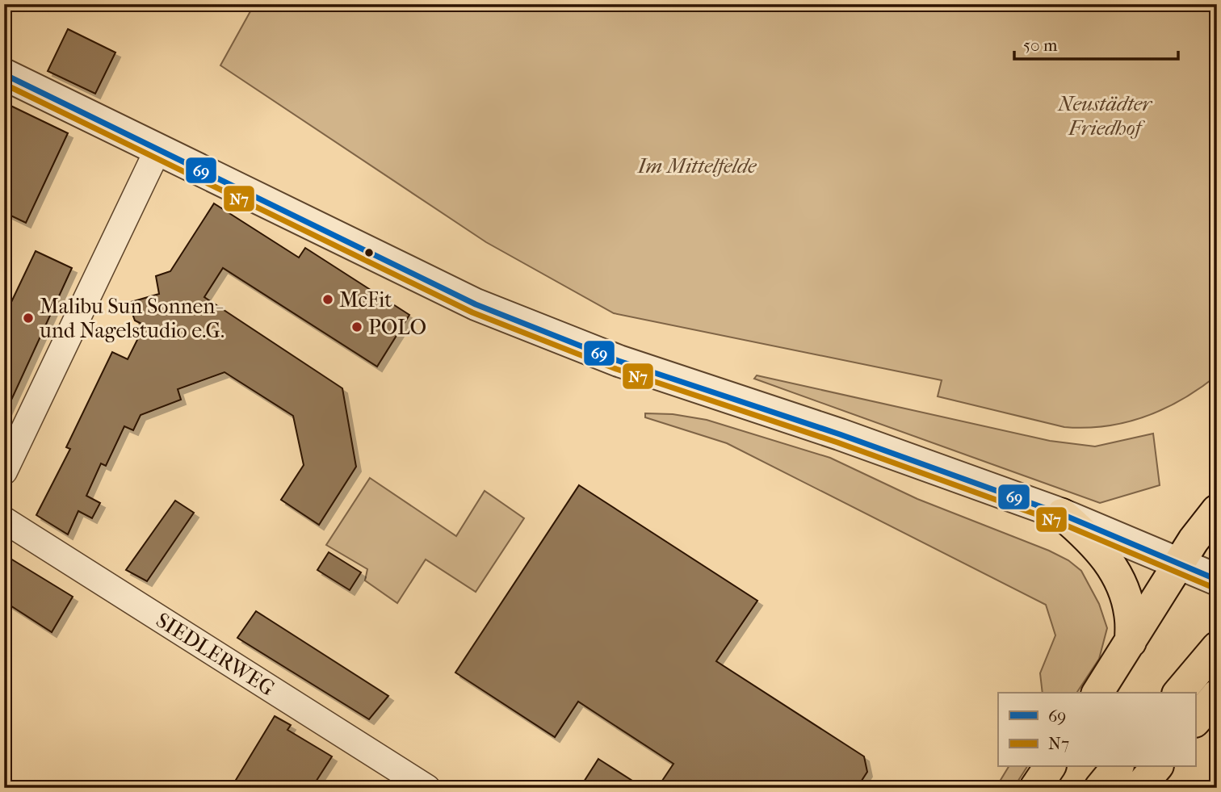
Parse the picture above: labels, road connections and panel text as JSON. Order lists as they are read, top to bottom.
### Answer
{
  "streets": {
    "street": ["SIEDLERWEG"]
  },
  "parks": ["Neustädter Friedhof", "Im Mittelfelde"],
  "places": ["McFit", "Malibu Sun Sonnen- und Nagelstudio e.G.", "POLO"],
  "lines": ["transit line 69", "transit line N7"],
  "legend": ["69", "N7"],
  "scale_bar": "50 m"
}
